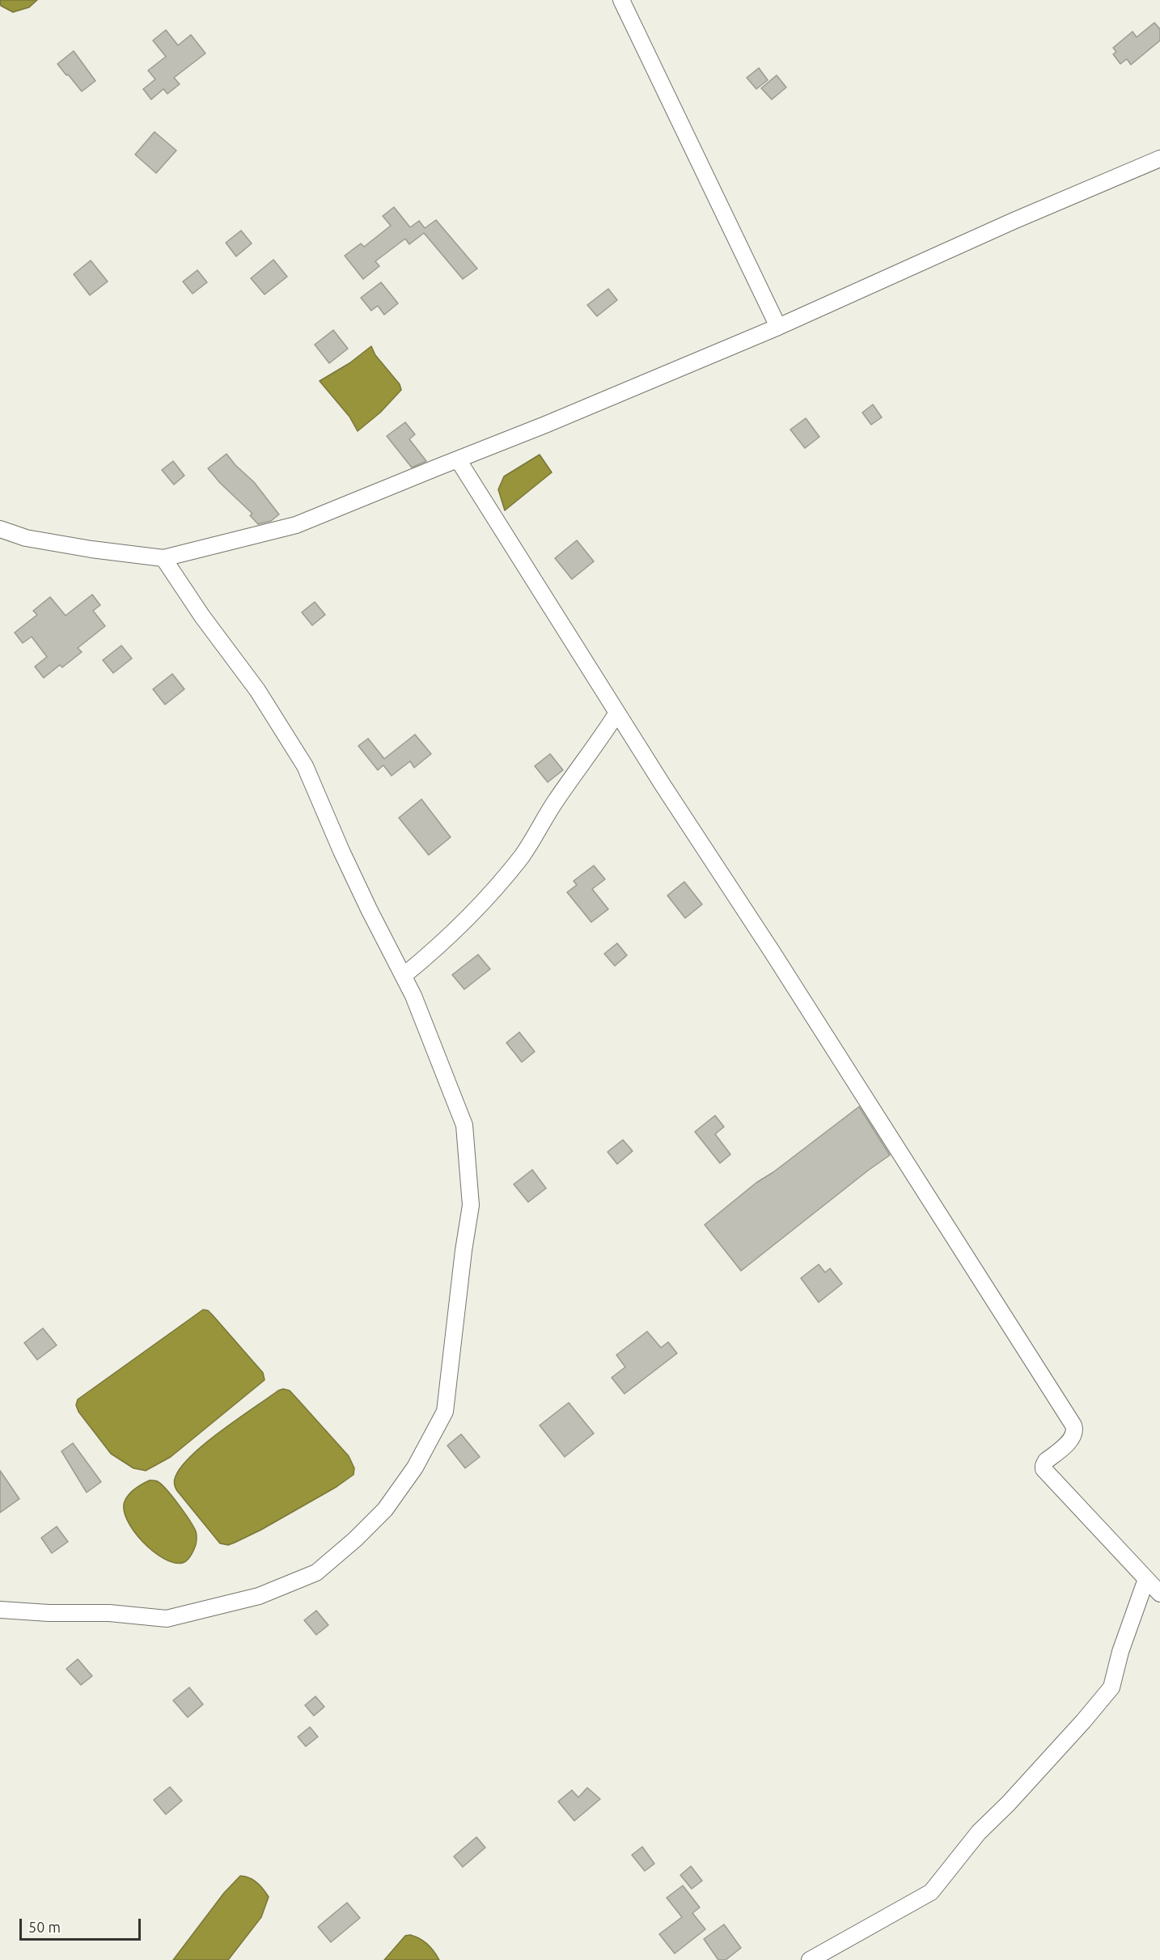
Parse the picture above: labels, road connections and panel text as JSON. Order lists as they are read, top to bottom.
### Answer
{
  "scale_bar": "50 m"
}
